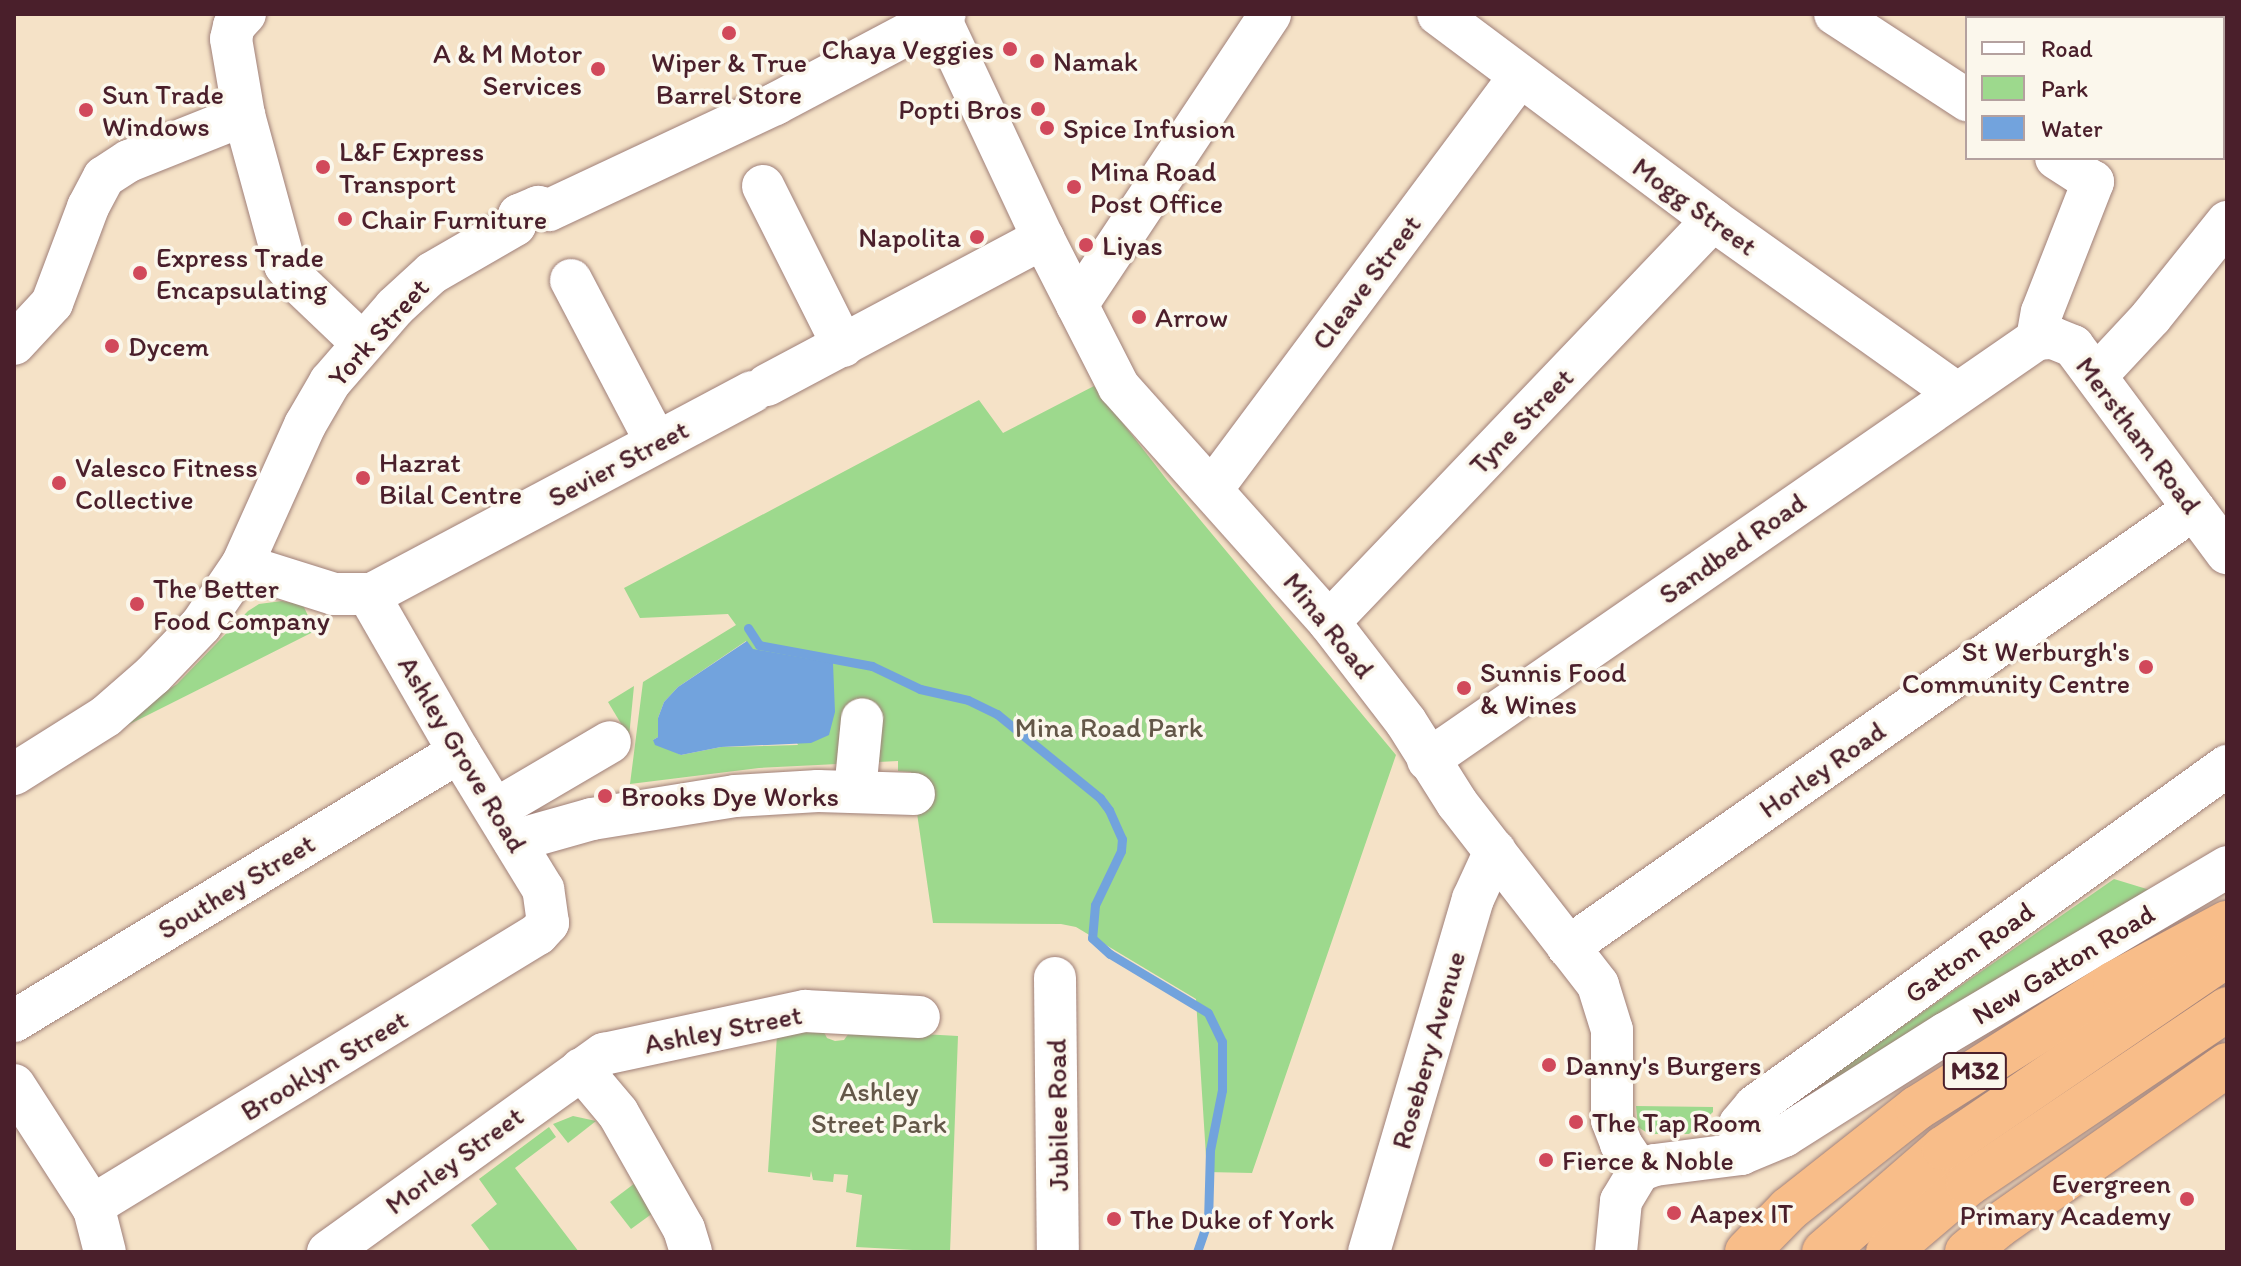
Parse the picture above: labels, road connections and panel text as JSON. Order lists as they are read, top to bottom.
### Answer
{
  "streets": {
    "highway": ["M32"],
    "street": [
      "Mogg Street",
      "Cleave Street",
      "York Street",
      "Tyne Street",
      "Merstham Road",
      "Sevier Street",
      "Sandbed Road",
      "Mina Road",
      "Ashley Grove Road",
      "Horley Road",
      "Southey Street",
      "Gatton Road",
      "New Gatton Road",
      "Ashley Street",
      "Rosebery Avenue",
      "Brooklyn Street",
      "Jubilee Road",
      "Morley Street"
    ]
  },
  "crossings": [
    ["Mogg Street", "Cleave Street"],
    ["Mogg Street", "Tyne Street"],
    ["Mogg Street", "Sandbed Road"],
    ["Cleave Street", "Mina Road"],
    ["York Street", "Mina Road"],
    ["Tyne Street", "Mina Road"],
    ["Merstham Road", "Sandbed Road"],
    ["Merstham Road", "Horley Road"],
    ["Sevier Street", "Mina Road"],
    ["Sevier Street", "Ashley Grove Road"],
    ["Sandbed Road", "Mina Road"],
    ["Mina Road", "Horley Road"],
    ["Mina Road", "New Gatton Road"],
    ["Mina Road", "Rosebery Avenue"],
    ["Ashley Grove Road", "Southey Street"],
    ["Ashley Grove Road", "Brooklyn Street"],
    ["Gatton Road", "New Gatton Road"],
    ["Ashley Street", "Morley Street"]
  ],
  "parks": ["Mina Road Park", "Ashley Street Park"],
  "places": [
    "Wiper & True Barrel Store",
    "Chaya Veggies",
    "Namak",
    "A & M Motor Services",
    "Popti Bros",
    "Sun Trade Windows",
    "Spice Infusion",
    "L&F Express Transport",
    "Mina Road Post Office",
    "Chair Furniture",
    "Napolita",
    "Liyas",
    "Express Trade Encapsulating",
    "Arrow",
    "Dycem",
    "Hazrat Bilal Centre",
    "Valesco Fitness Collective",
    "The Better Food Company",
    "St Werburgh's Community Centre",
    "Sunnis Food & Wines",
    "Brooks Dye Works",
    "Danny's Burgers",
    "The Tap Room",
    "Fierce & Noble",
    "Evergreen Primary Academy",
    "Aapex IT",
    "The Duke of York"
  ],
  "legend": ["Road", "Park", "Water"]
}
